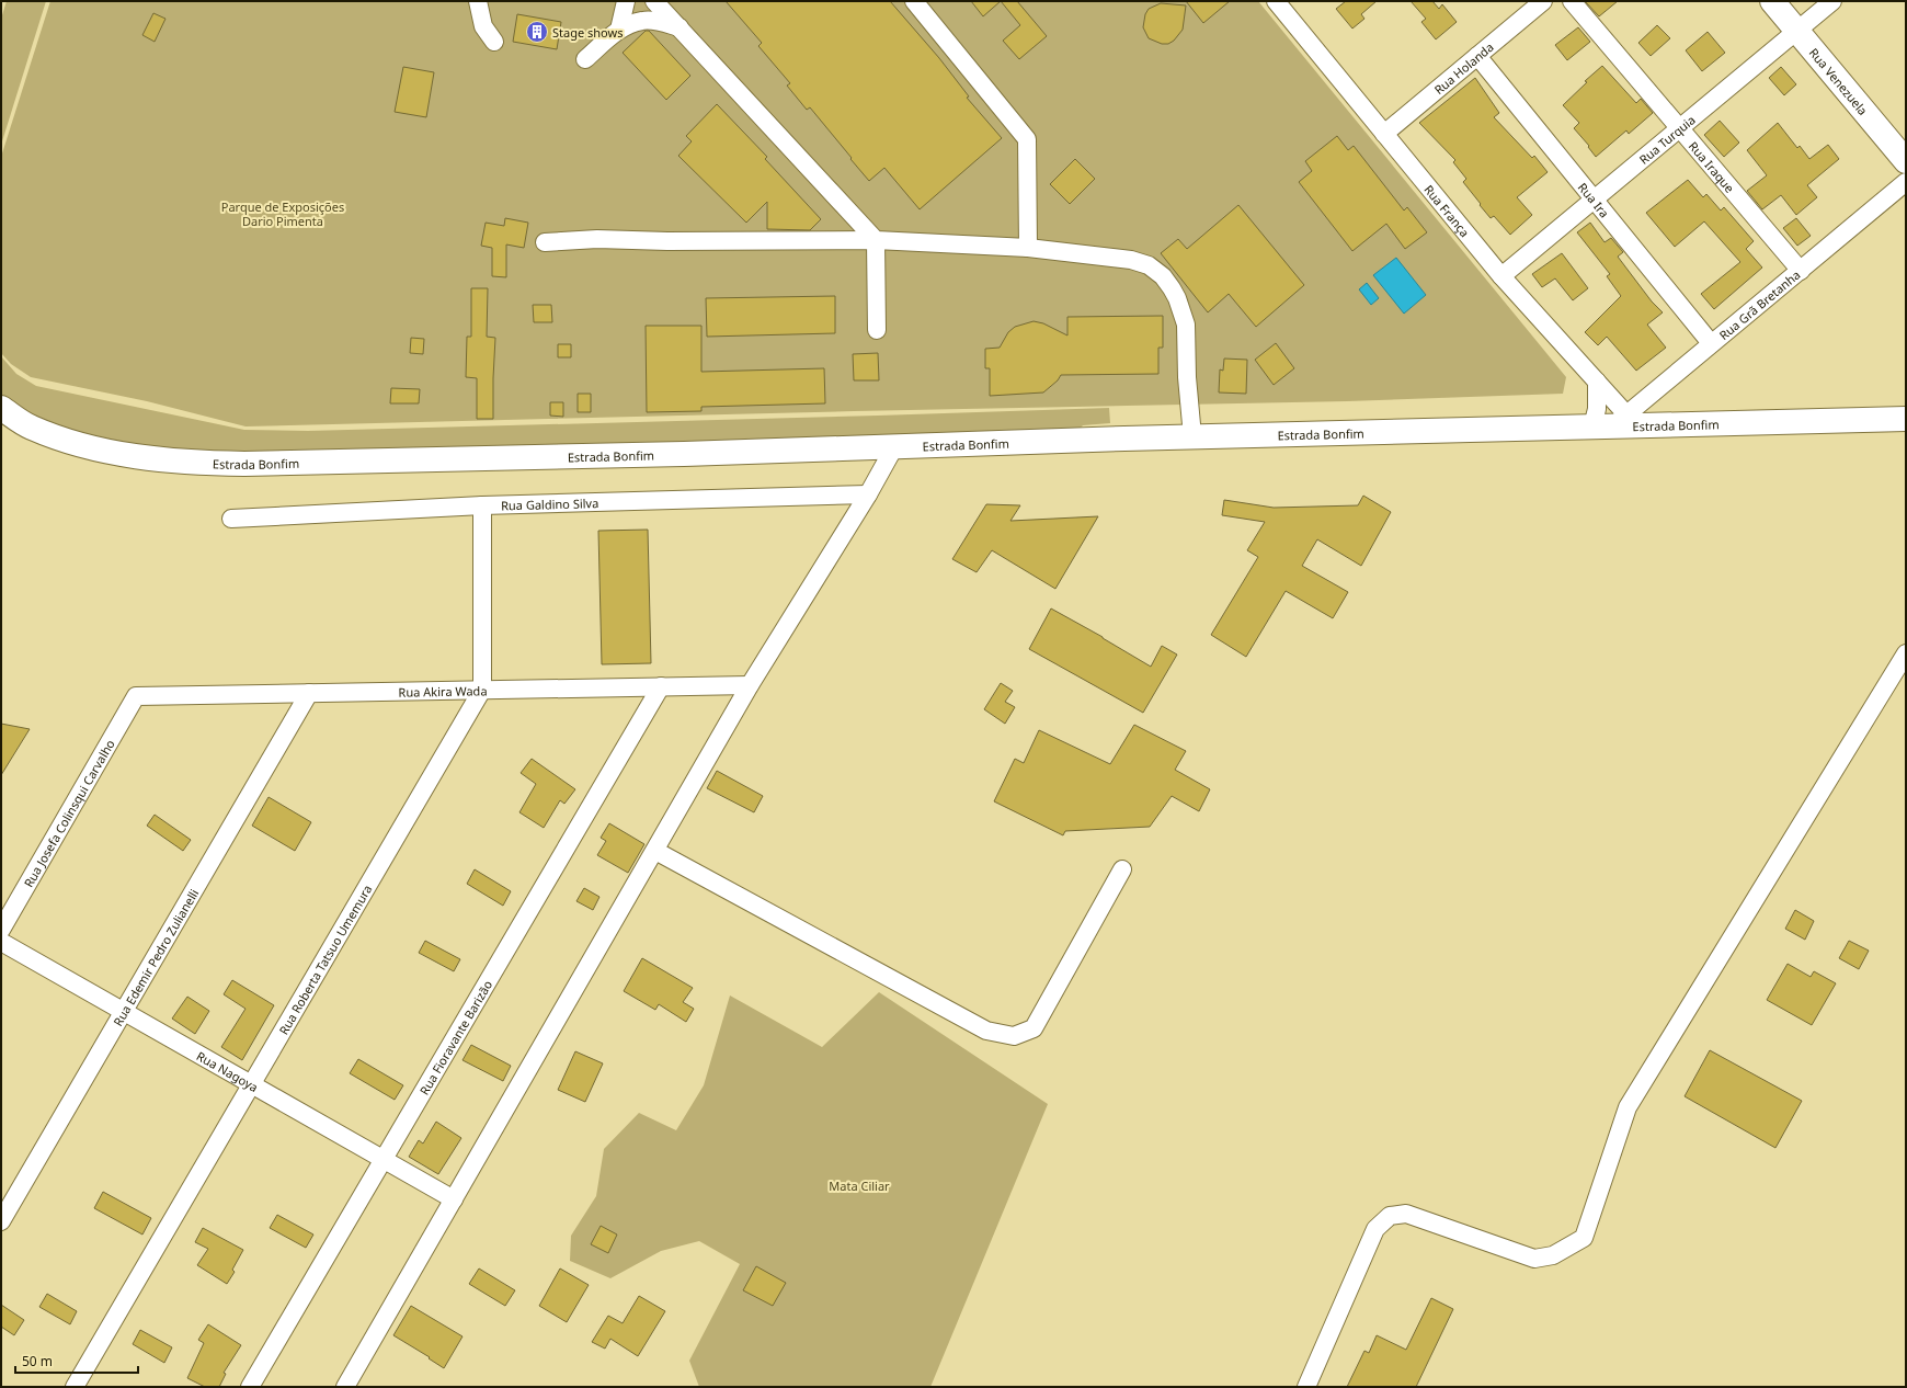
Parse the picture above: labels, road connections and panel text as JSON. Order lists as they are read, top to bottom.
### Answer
{
  "streets": {
    "main road": ["Rua Venezuela", "Estrada Bonfim"],
    "street": [
      "Rua Holanda",
      "Rua Turquia",
      "Rua Iraque",
      "Rua Ira",
      "Rua França",
      "Rua Grã Bretanha",
      "Rua Galdino Silva",
      "Rua Akira Wada",
      "Rua Josefa Colinsqui Carvalho",
      "Rua Edemir Pedro Zulianelli",
      "Rua Roberta Tatsuo Umemura",
      "Rua Fioravante Barizão",
      "Rua Nagoya"
    ]
  },
  "crossings": [
    ["Rua Holanda", "Rua Ira"],
    ["Rua Holanda", "Rua França"],
    ["Rua Venezuela", "Rua Turquia"],
    ["Rua Turquia", "Rua Iraque"],
    ["Rua Turquia", "Rua Ira"],
    ["Rua Turquia", "Rua França"],
    ["Rua Iraque", "Rua Grã Bretanha"],
    ["Rua Ira", "Rua Grã Bretanha"],
    ["Rua França", "Rua Grã Bretanha"],
    ["Rua França", "Estrada Bonfim"],
    ["Rua Grã Bretanha", "Estrada Bonfim"],
    ["Rua Akira Wada", "Rua Josefa Colinsqui Carvalho"],
    ["Rua Akira Wada", "Rua Edemir Pedro Zulianelli"],
    ["Rua Akira Wada", "Rua Roberta Tatsuo Umemura"],
    ["Rua Akira Wada", "Rua Fioravante Barizão"],
    ["Rua Edemir Pedro Zulianelli", "Rua Nagoya"],
    ["Rua Roberta Tatsuo Umemura", "Rua Nagoya"],
    ["Rua Fioravante Barizão", "Rua Nagoya"]
  ],
  "parks": ["Parque de Exposições Dario Pimenta", "Mata Ciliar"],
  "places": {
    "building": ["Stage shows"]
  },
  "scale_bar": "50 m"
}
